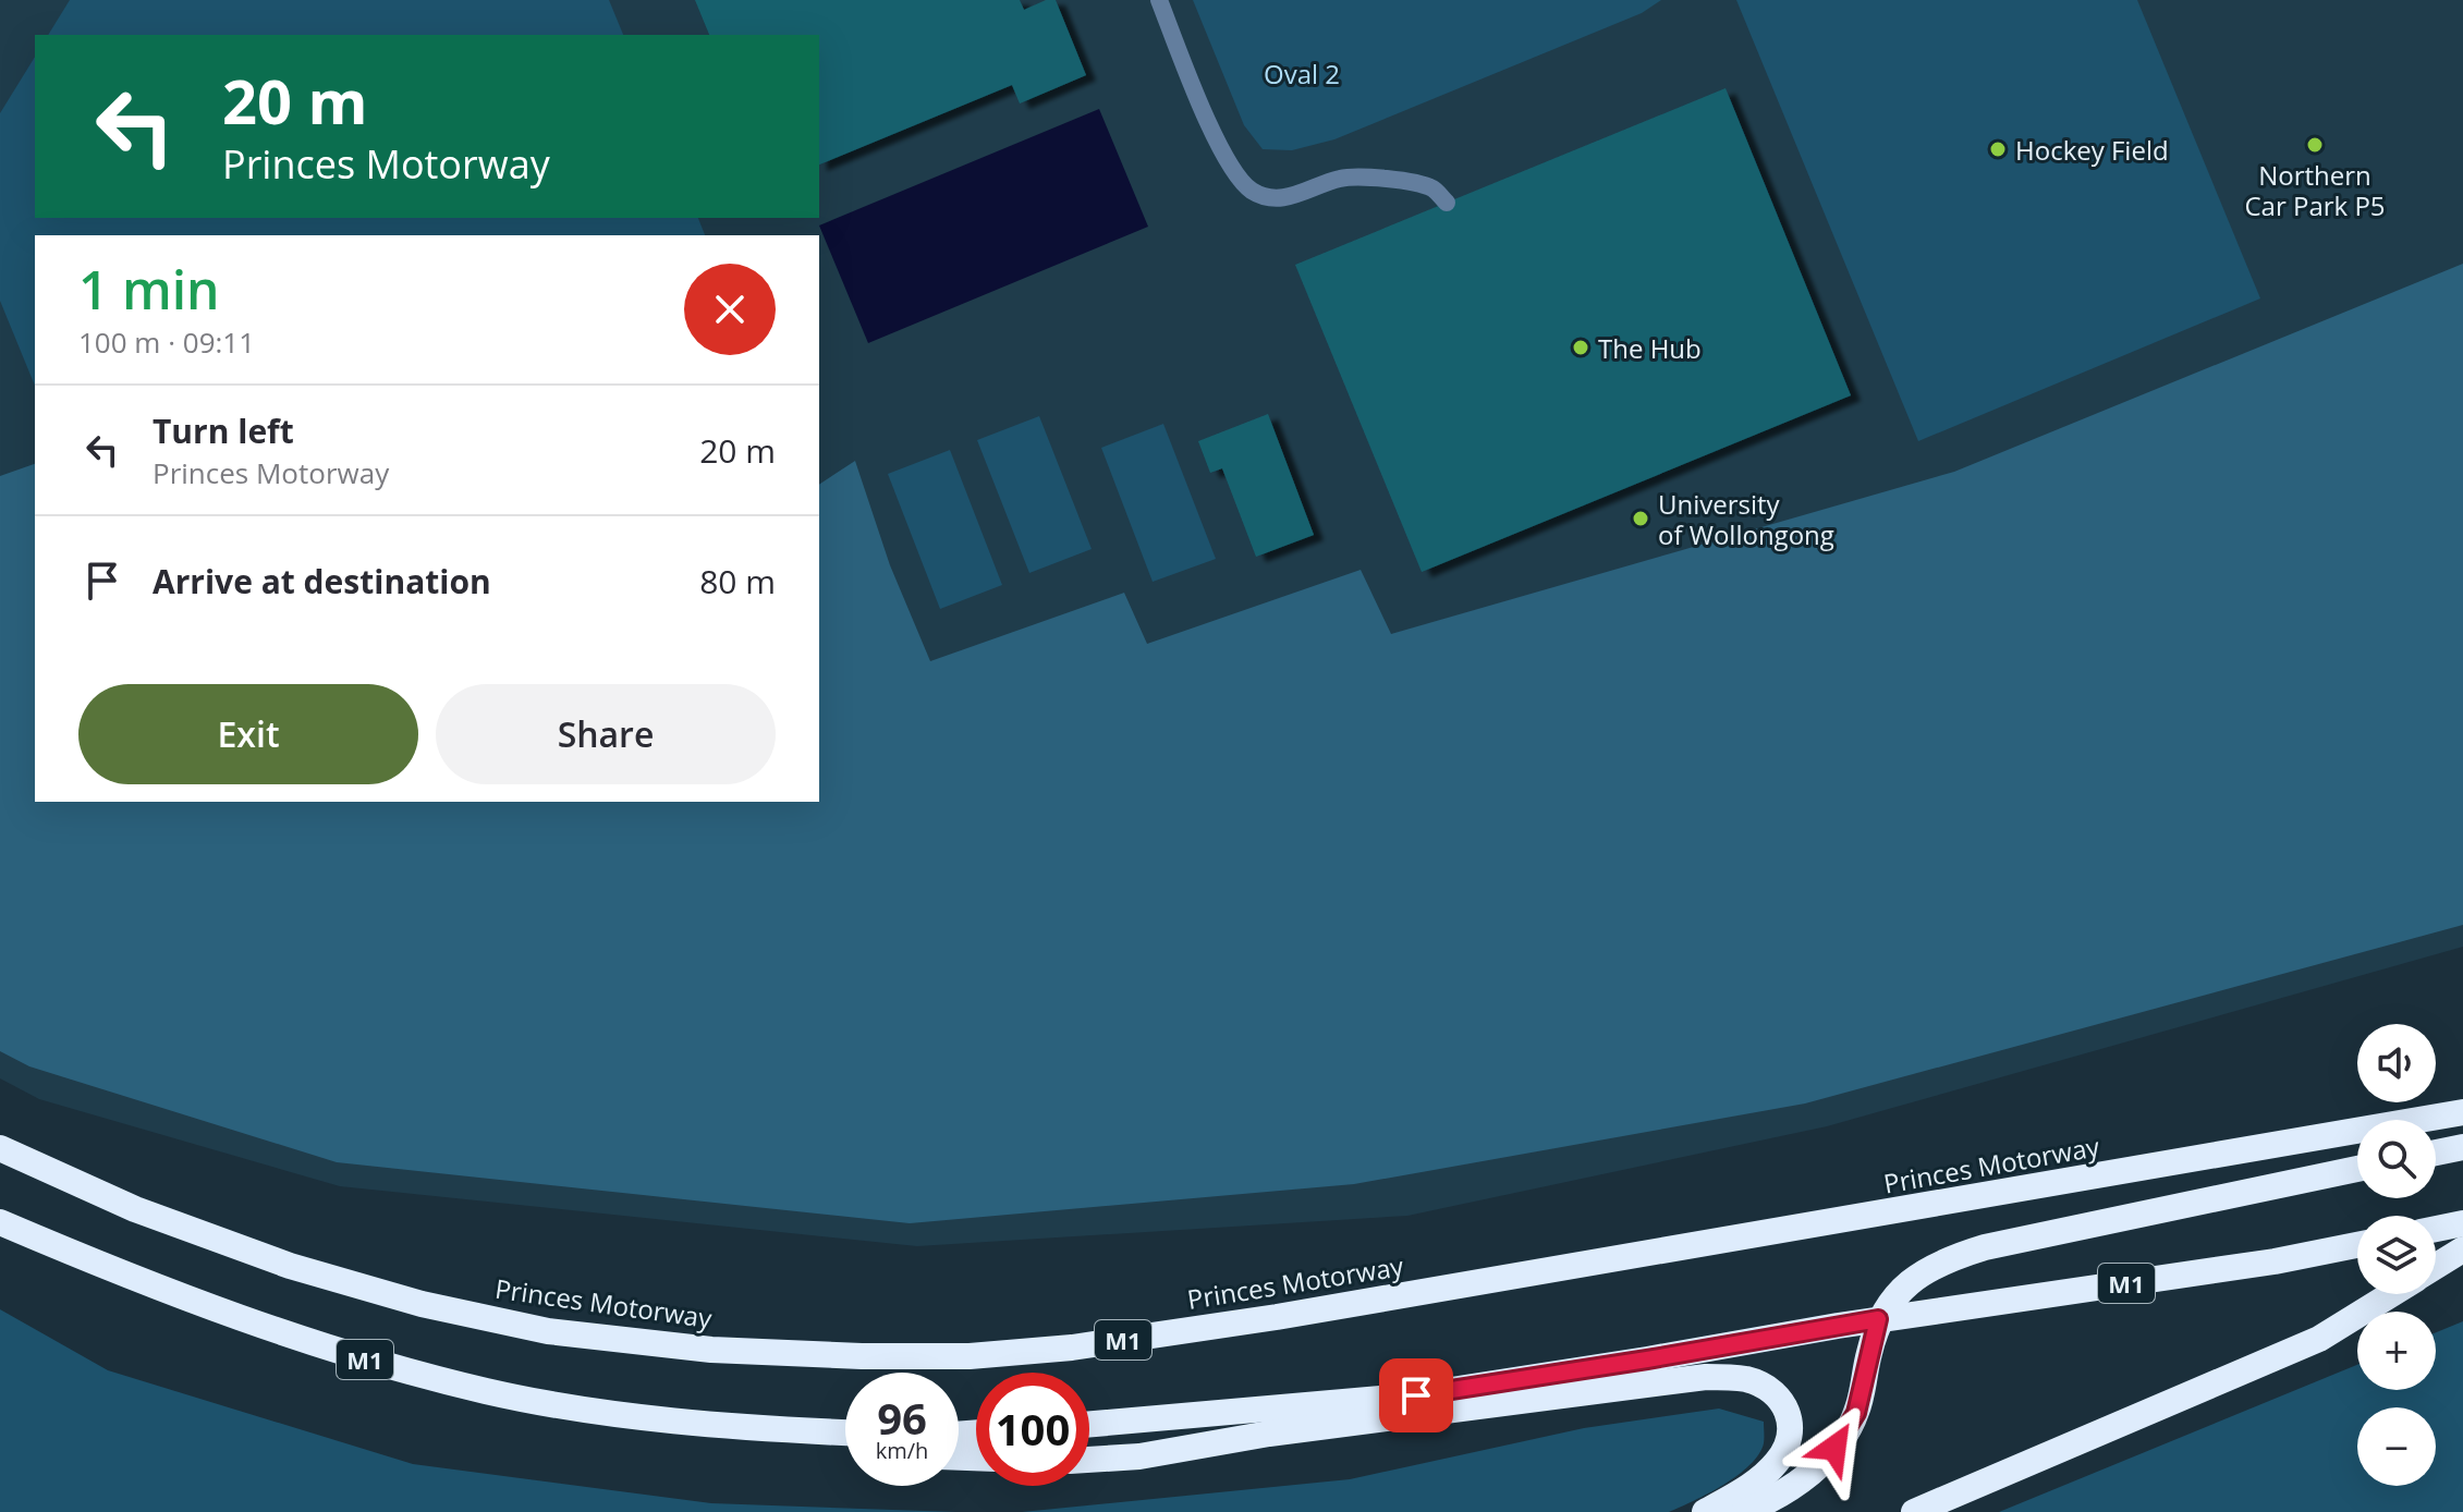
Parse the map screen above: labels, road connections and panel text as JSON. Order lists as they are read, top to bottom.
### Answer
{
  "streets": {
    "highway": ["Princes Motorway", "M1"]
  },
  "parks": ["Oval 2"],
  "places": [
    "Northern Car Park P5",
    "Hockey Field",
    "The Hub",
    "University of Wollongong"
  ],
  "page": {
    "turn": ["20 m", "Princes Motorway"],
    "heading": ["1 min", "100 m · 09:11"],
    "list": [
      {
        "name": "Turn left",
        "note": "Princes Motorway",
        "value": "20 m"
      },
      {
        "name": "Arrive at destination",
        "value": "80 m"
      }
    ],
    "buttons": ["Exit", "Share"],
    "map_buttons": ["+", "−"],
    "speed": "96 km/h",
    "limit": "100"
  }
}
